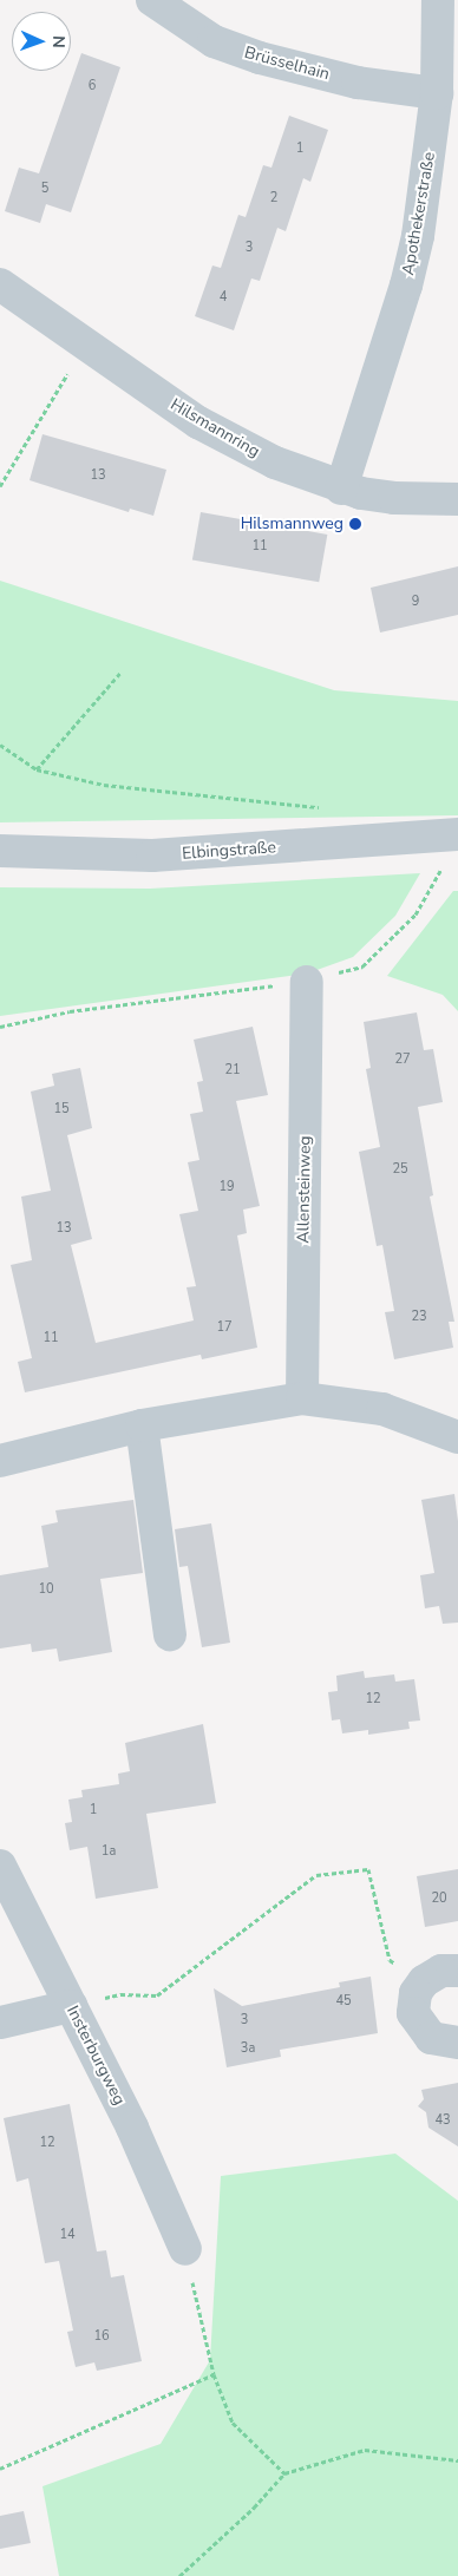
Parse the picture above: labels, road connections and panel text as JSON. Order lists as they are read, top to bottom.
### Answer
{
  "streets": {
    "street": [
      "Brüsselhain",
      "Apothekerstraße",
      "Hilsmannring",
      "Elbingstraße",
      "Allensteinweg",
      "Insterburgweg"
    ]
  },
  "crossings": [
    ["Brüsselhain", "Apothekerstraße"],
    ["Apothekerstraße", "Hilsmannring"]
  ],
  "places": ["Hilsmannweg"],
  "house_numbers": [
    "6",
    "1",
    "5",
    "2",
    "3",
    "4",
    "13",
    "11",
    "9",
    "27",
    "21",
    "15",
    "25",
    "19",
    "13",
    "23",
    "17",
    "11",
    "10",
    "12",
    "1",
    "1a",
    "20",
    "45",
    "3",
    "3a",
    "43",
    "12",
    "14",
    "16"
  ],
  "north": "right"
}
